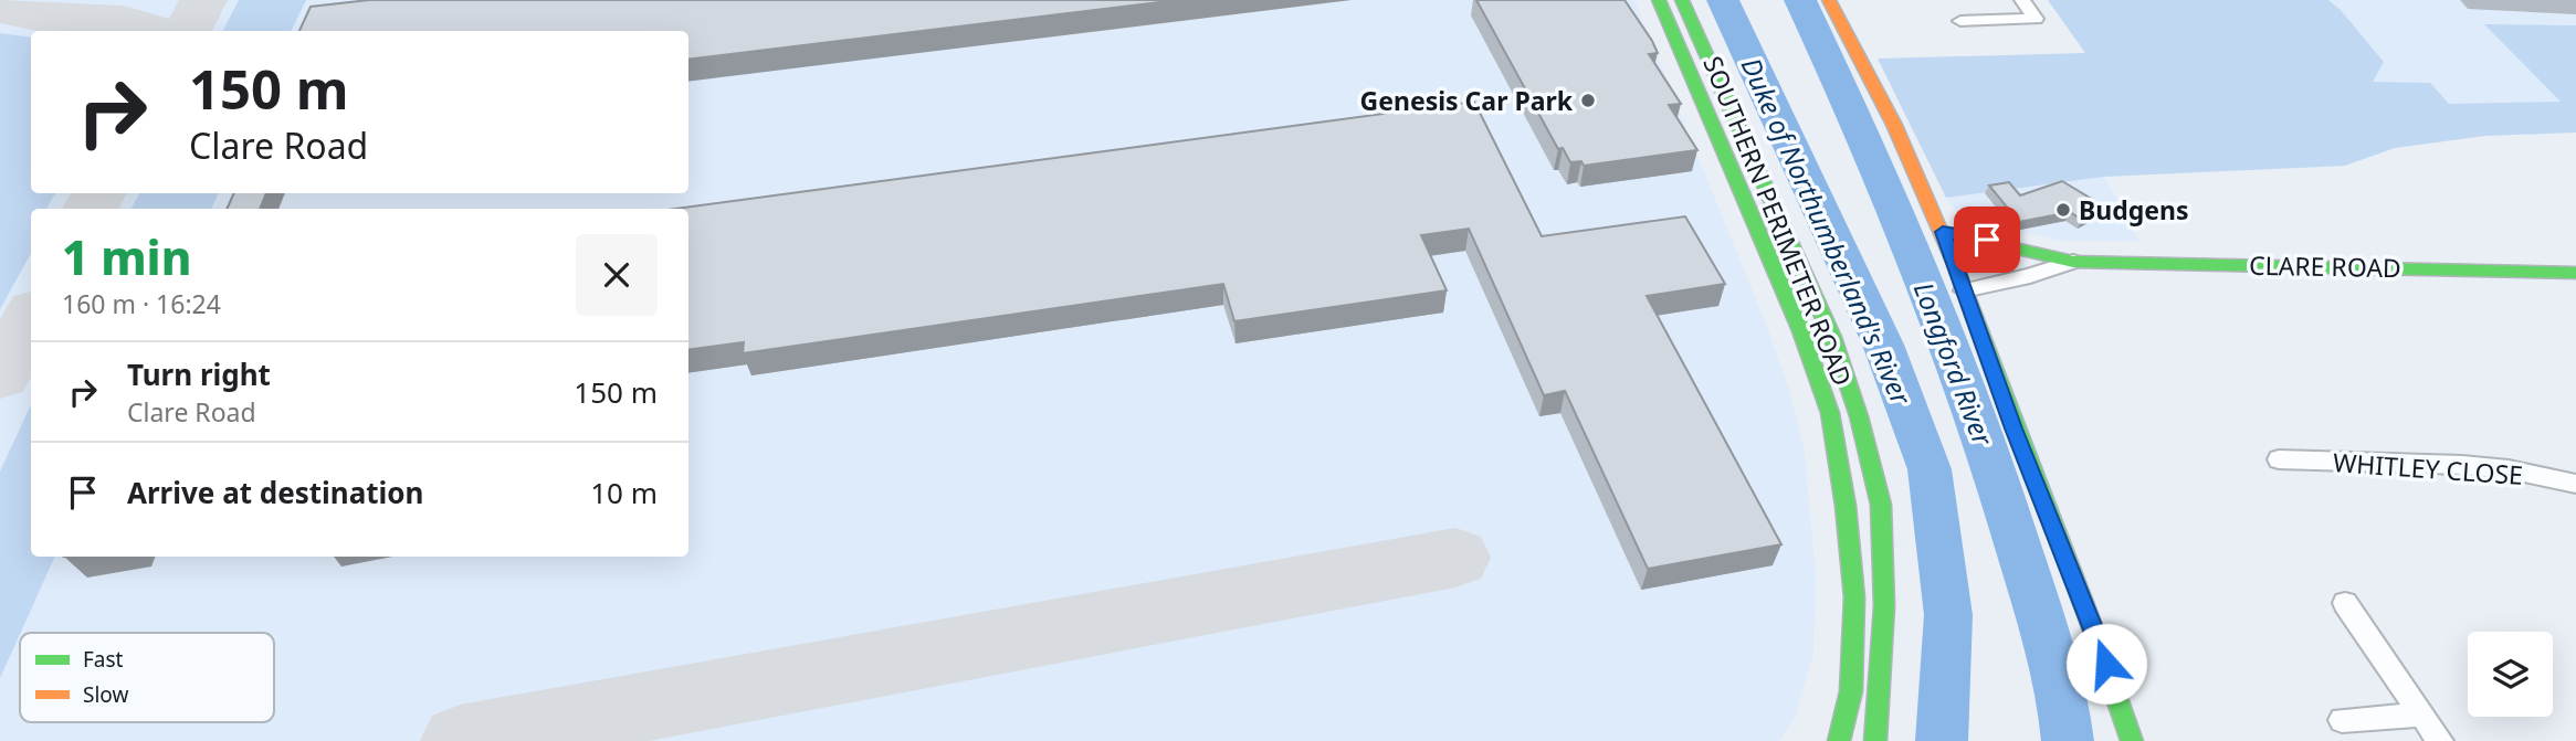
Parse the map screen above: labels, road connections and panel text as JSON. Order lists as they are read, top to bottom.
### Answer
{
  "streets": {
    "street": ["SOUTHERN PERIMETER ROAD", "CLARE ROAD", "WHITLEY CLOSE"]
  },
  "water": ["Duke of Northumberland's River", "Longford River"],
  "places": ["Genesis Car Park", "Budgens"],
  "legend": ["Fast", "Slow"],
  "page": {
    "turn": ["150 m", "Clare Road"],
    "heading": ["1 min", "160 m · 16:24"],
    "list": [
      {
        "name": "Turn right",
        "note": "Clare Road",
        "value": "150 m"
      },
      {
        "name": "Arrive at destination",
        "value": "10 m"
      }
    ]
  }
}
